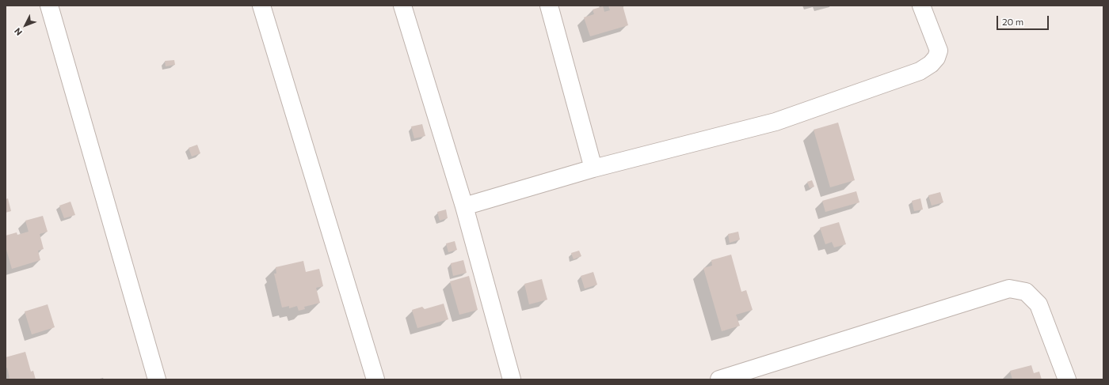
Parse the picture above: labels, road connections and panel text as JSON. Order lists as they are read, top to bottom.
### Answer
{
  "scale_bar": "20 m",
  "north": "bottom left"
}
